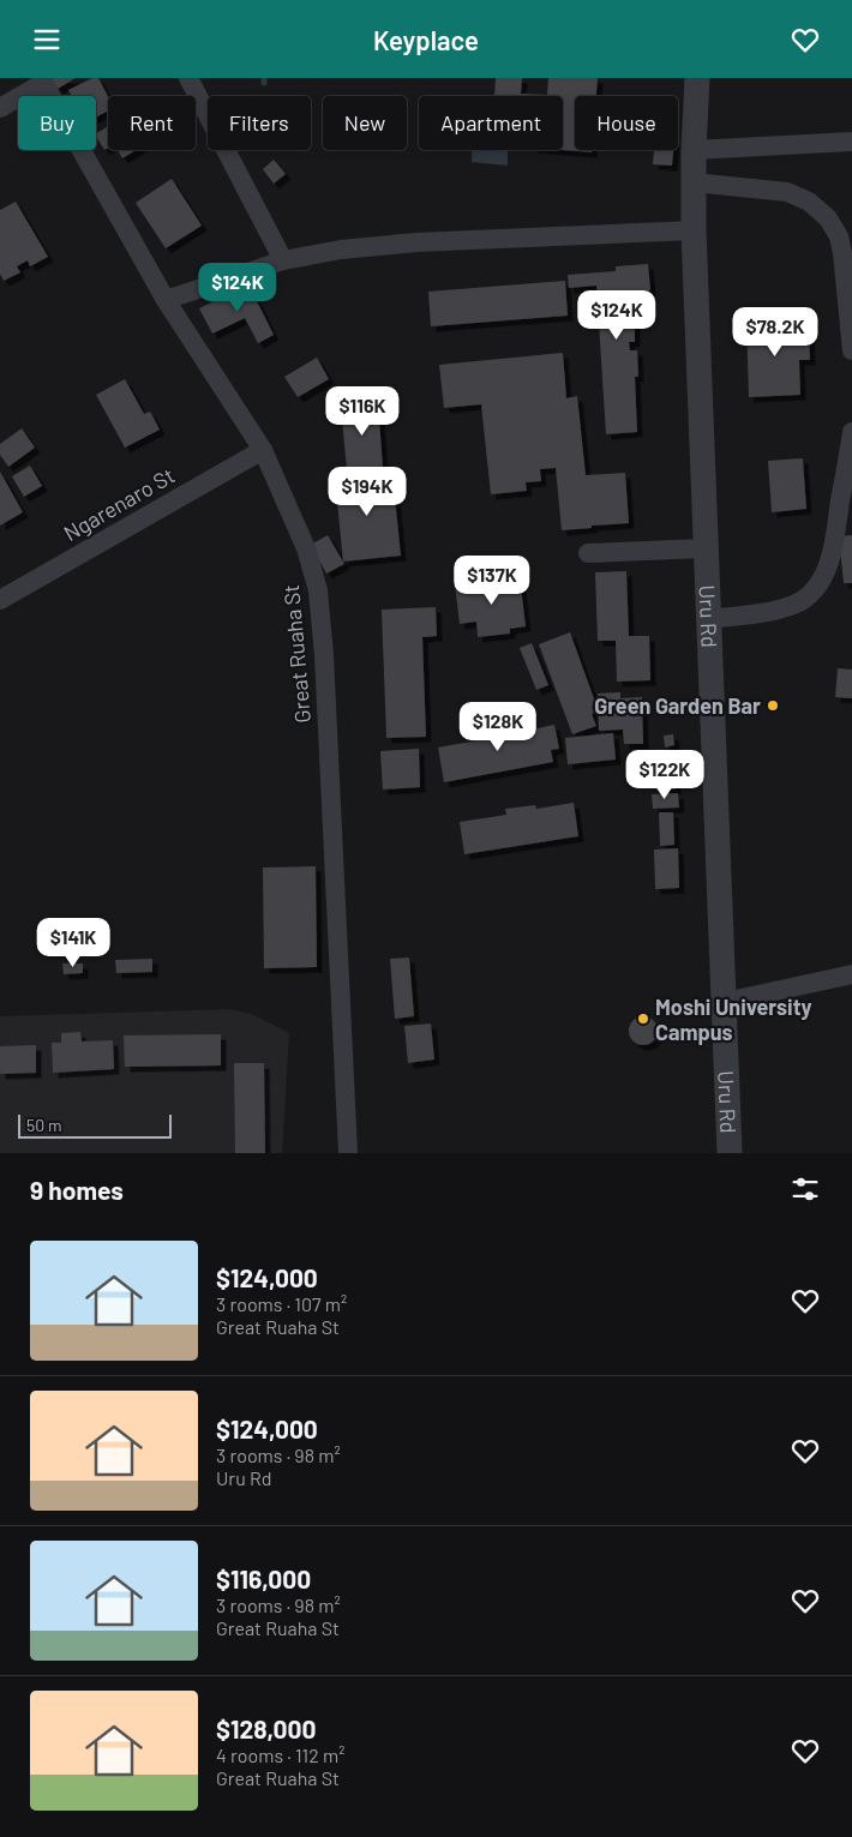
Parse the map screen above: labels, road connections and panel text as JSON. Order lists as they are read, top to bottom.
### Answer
{
  "streets": {
    "street": ["Ngarenaro St", "Uru Rd", "Great Ruaha St"]
  },
  "crossings": [
    ["Ngarenaro St", "Great Ruaha St"]
  ],
  "places": ["Green Garden Bar", "Moshi University Campus"],
  "scale_bar": "50 m",
  "page": {
    "header": "Keyplace",
    "chip": [
      "Buy",
      "Rent",
      "Filters",
      "New",
      "Apartment",
      "House"
    ],
    "price": [
      "$124K",
      "$124K",
      "$78.2K",
      "$116K",
      "$194K",
      "$137K",
      "$128K",
      "$122K",
      "$141K"
    ],
    "scale": "50 m",
    "heading": "9 homes",
    "list": [
      {
        "name": "$124,000",
        "note": "3 rooms · 107 m² · Great Ruaha St"
      },
      {
        "name": "$124,000",
        "note": "3 rooms · 98 m² · Uru Rd"
      },
      {
        "name": "$116,000",
        "note": "3 rooms · 98 m² · Great Ruaha St"
      },
      {
        "name": "$128,000",
        "note": "4 rooms · 112 m² · Great Ruaha St"
      }
    ]
  }
}
